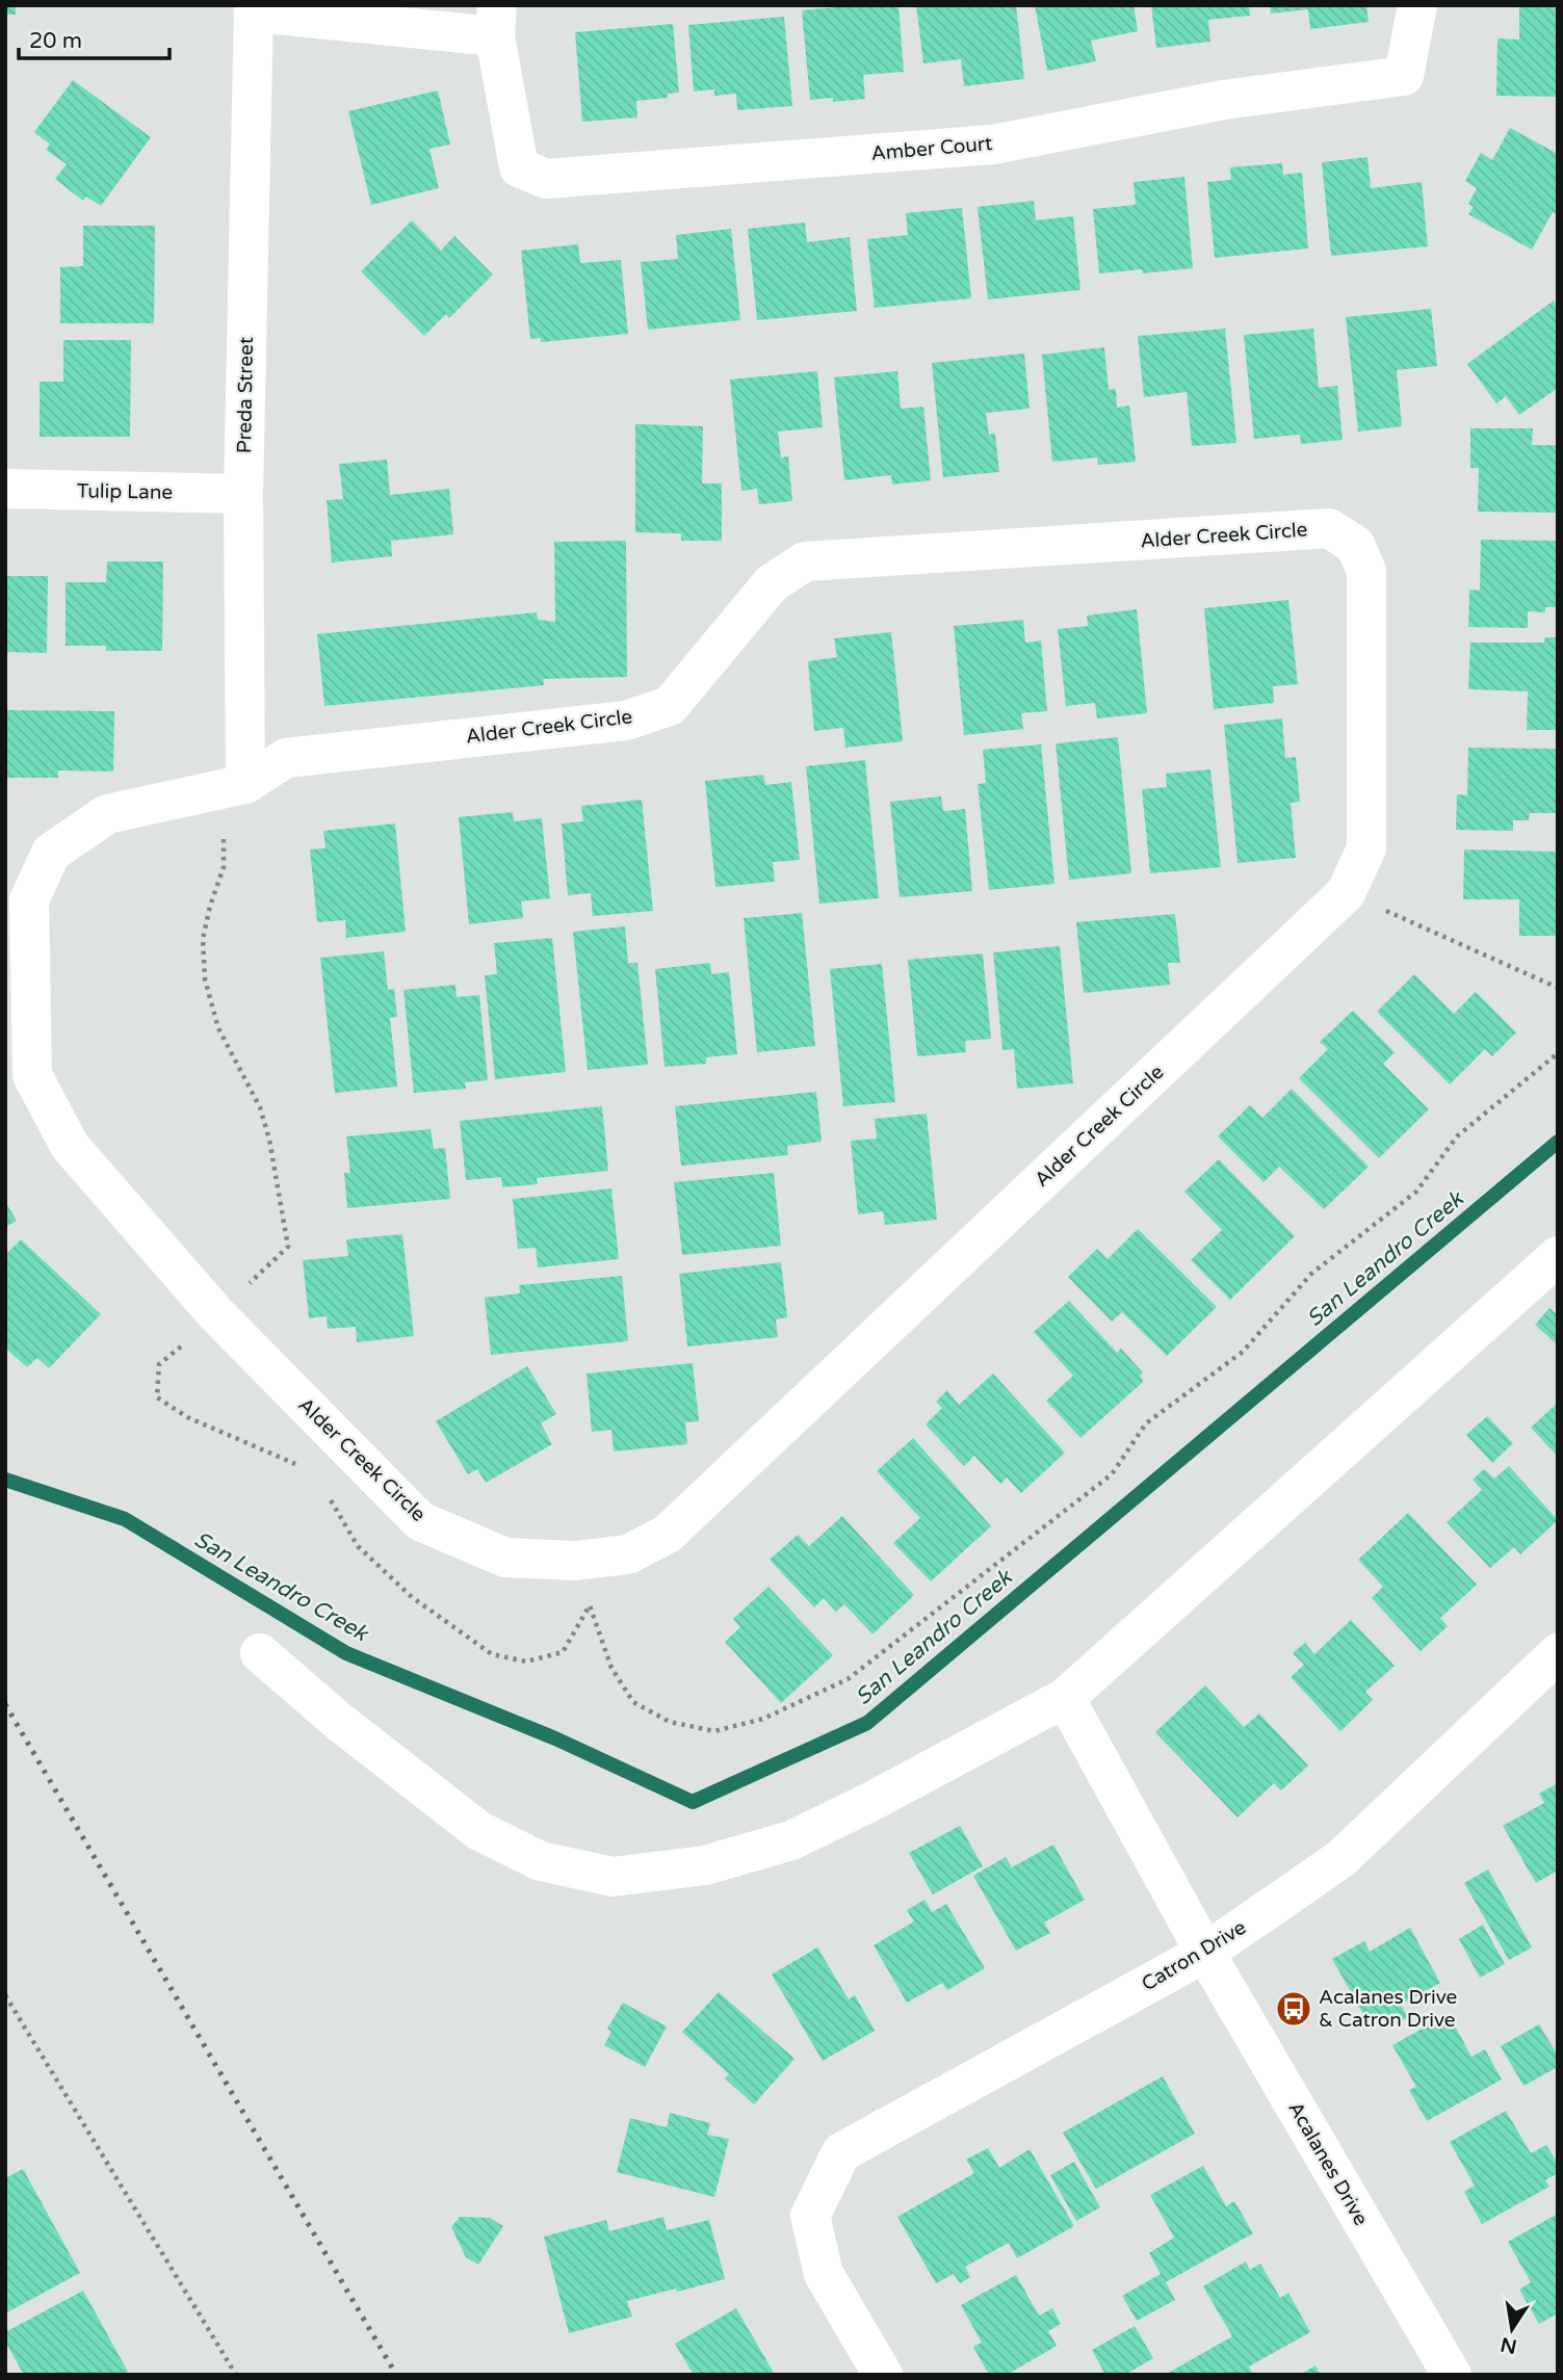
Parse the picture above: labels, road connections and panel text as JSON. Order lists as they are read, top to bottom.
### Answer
{
  "streets": {
    "street": [
      "Amber Court",
      "Preda Street",
      "Tulip Lane",
      "Alder Creek Circle",
      "Catron Drive",
      "Acalanes Drive"
    ]
  },
  "crossings": [
    ["Amber Court", "Preda Street"],
    ["Preda Street", "Tulip Lane"],
    ["Preda Street", "Alder Creek Circle"],
    ["Catron Drive", "Acalanes Drive"]
  ],
  "water": ["San Leandro Creek"],
  "places": {
    "bus stop": ["Acalanes Drive & Catron Drive"]
  },
  "scale_bar": "20 m",
  "north": "bottom"
}
